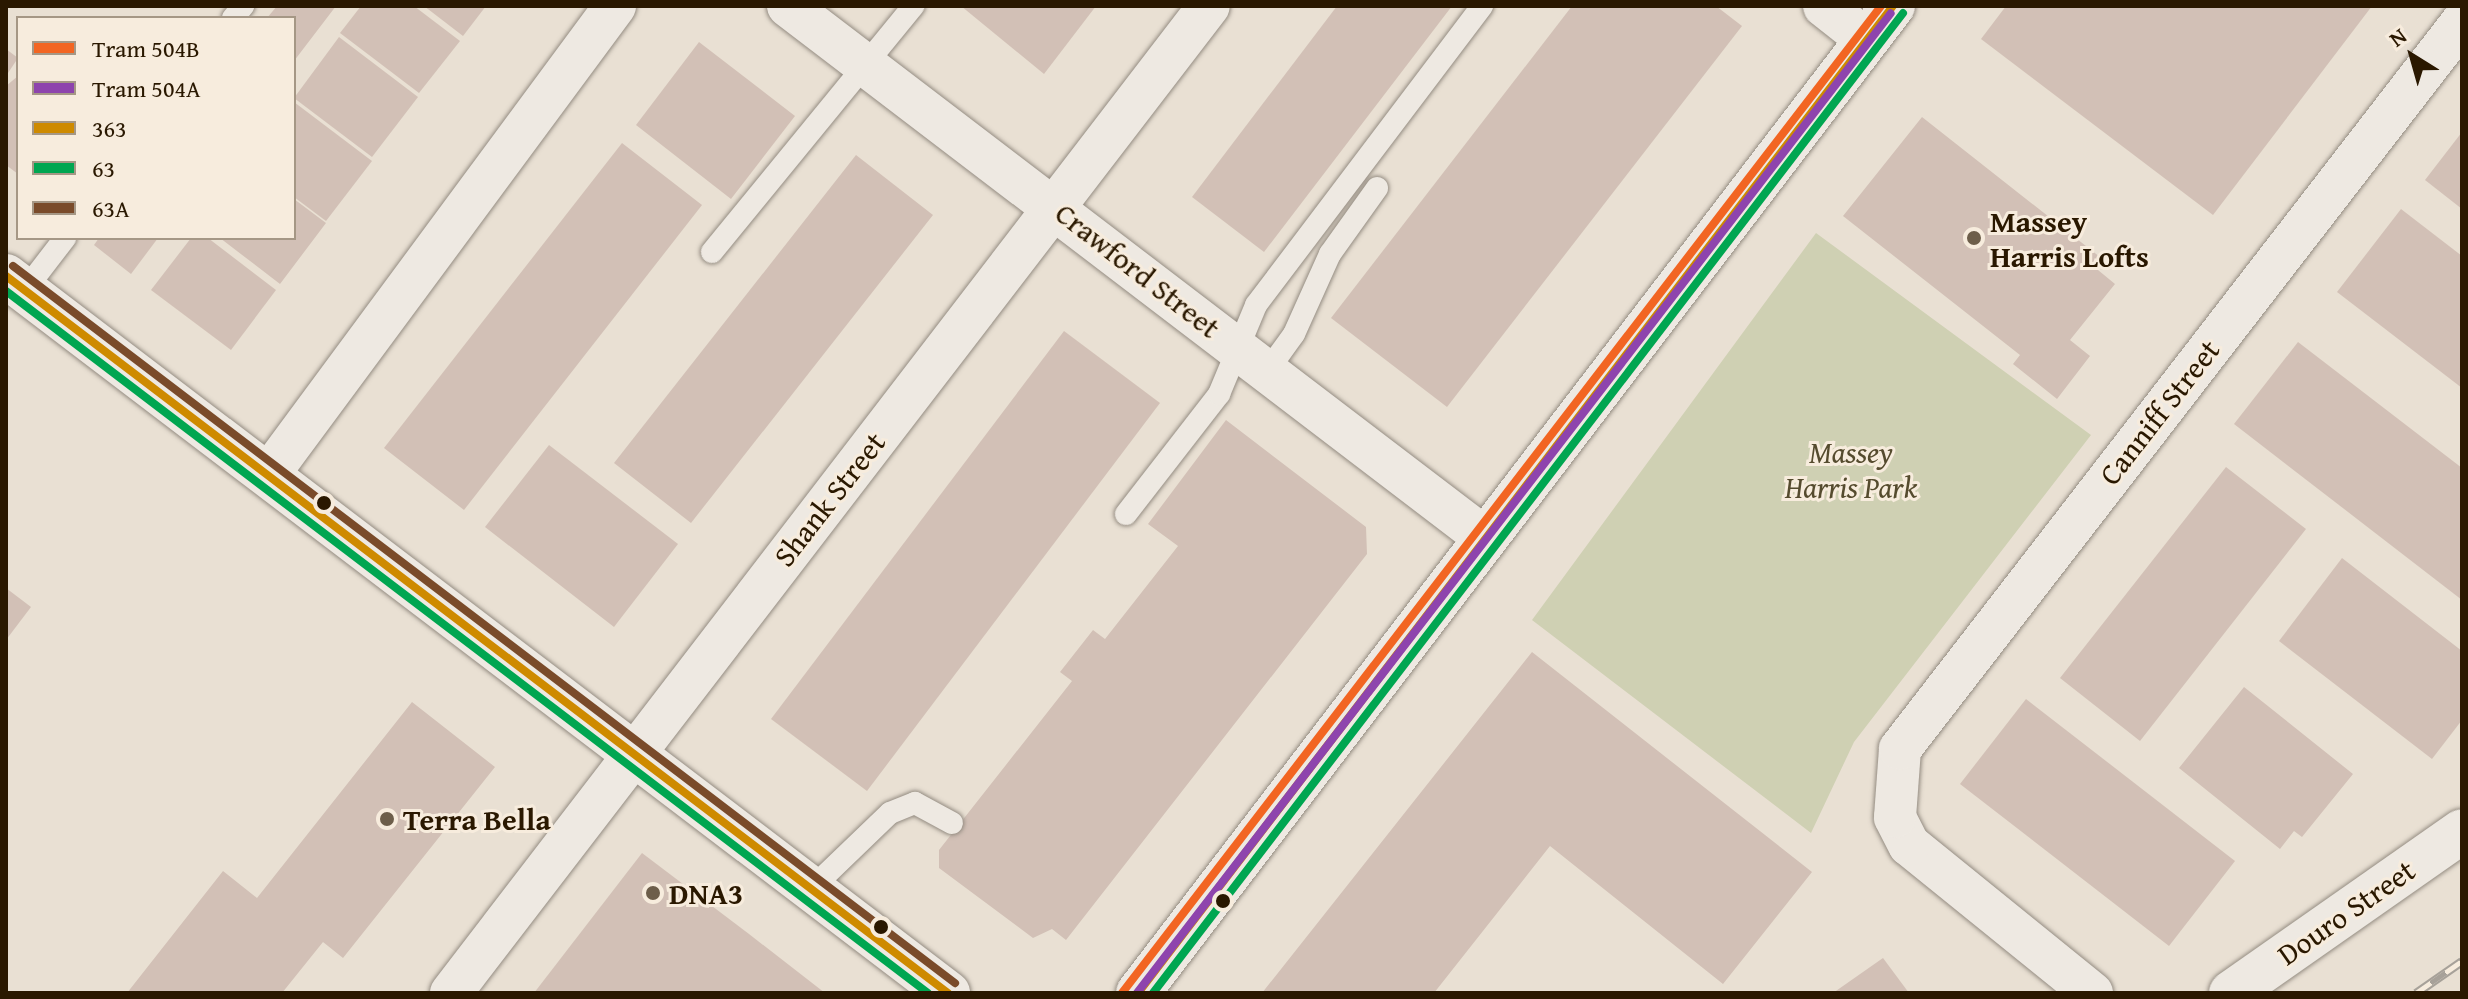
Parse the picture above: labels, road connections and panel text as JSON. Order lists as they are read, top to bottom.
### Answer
{
  "streets": {
    "street": [
      "Crawford Street",
      "Canniff Street",
      "Shank Street",
      "Douro Street"
    ]
  },
  "crossings": [
    ["Crawford Street", "Shank Street"]
  ],
  "parks": ["Massey Harris Park"],
  "places": ["Massey Harris Lofts", "Terra Bella", "DNA3"],
  "lines": [
    "tram line 504B",
    "transit line 363",
    "tram line 504A",
    "transit line 63",
    "transit line 63A"
  ],
  "legend": [
    "Tram 504B",
    "Tram 504A",
    "363",
    "63",
    "63A"
  ],
  "north": "top left"
}
